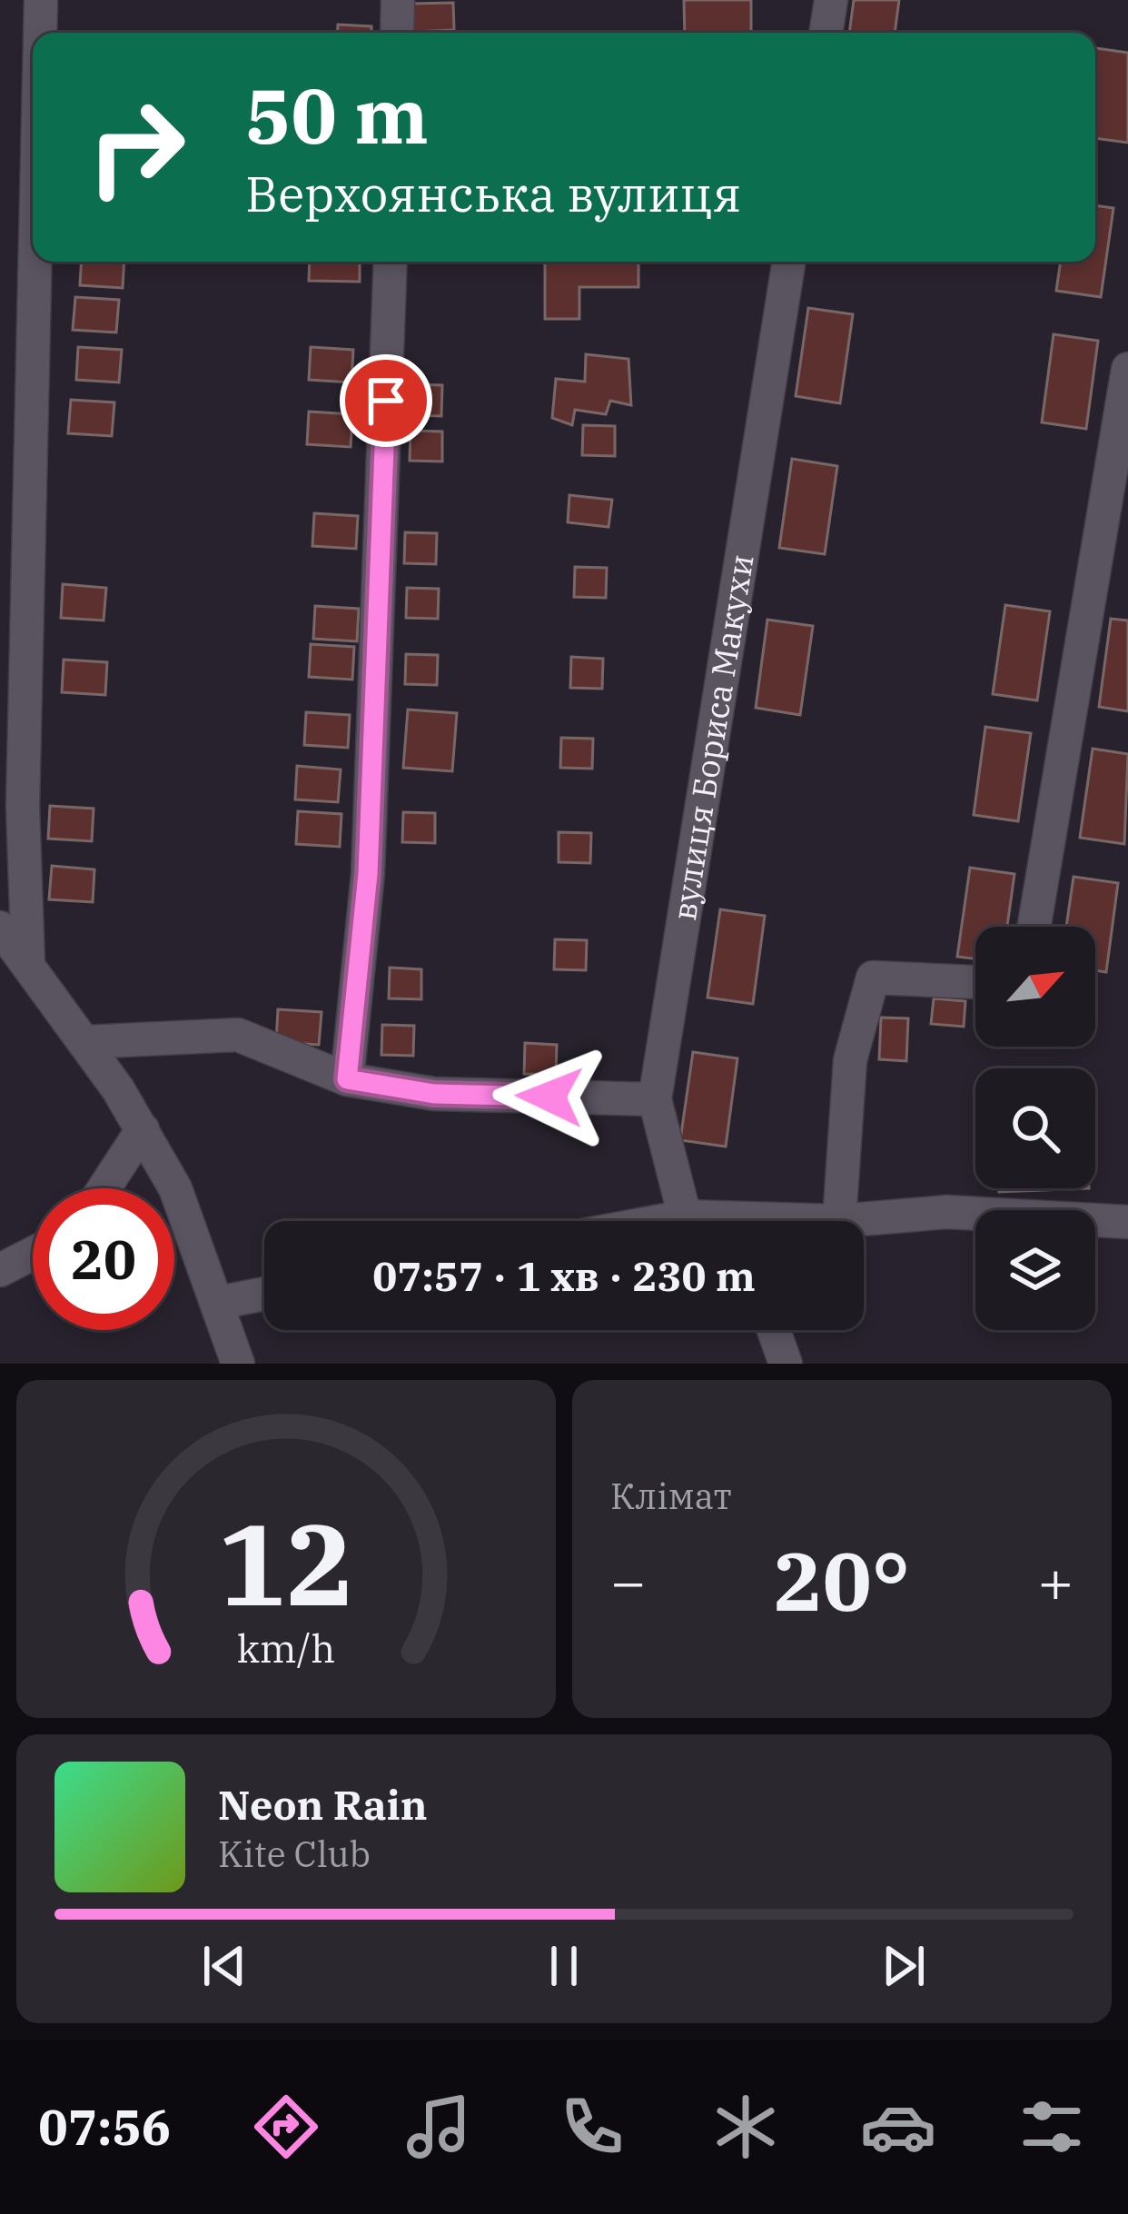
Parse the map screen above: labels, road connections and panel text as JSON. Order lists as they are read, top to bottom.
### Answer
{
  "streets": {
    "street": ["вулиця Бориса Макухи"]
  },
  "north": "top right",
  "page": {
    "turn": ["50 m", "Верхоянська вулиця"],
    "limit": "20",
    "trip": "07:57 · 1 хв · 230 m",
    "tile": "Клімат",
    "heat": ["−", "20°", "+"],
    "song": ["Neon Rain", "Kite Club"],
    "tabs": "07:56",
    "gauge": ["12", "km/h"]
  }
}
